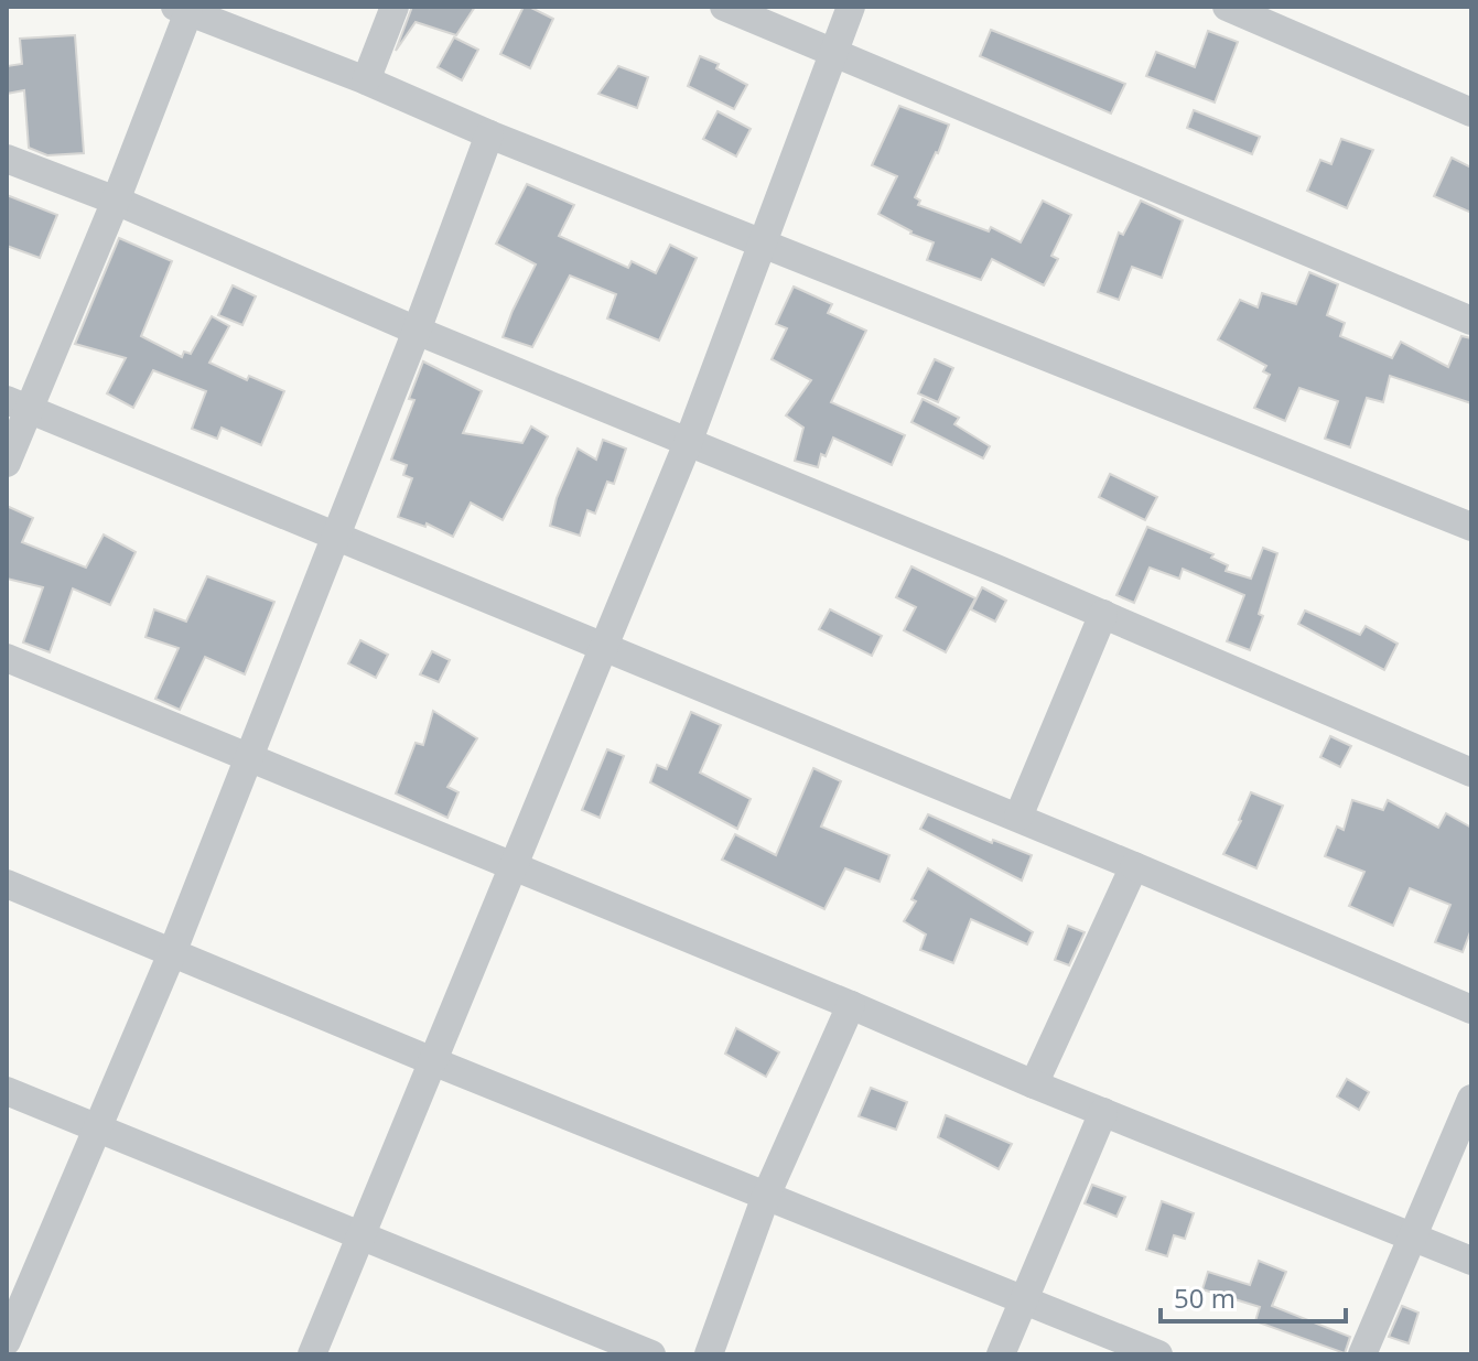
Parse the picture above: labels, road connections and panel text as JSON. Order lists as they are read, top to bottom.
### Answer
{
  "scale_bar": "50 m"
}
